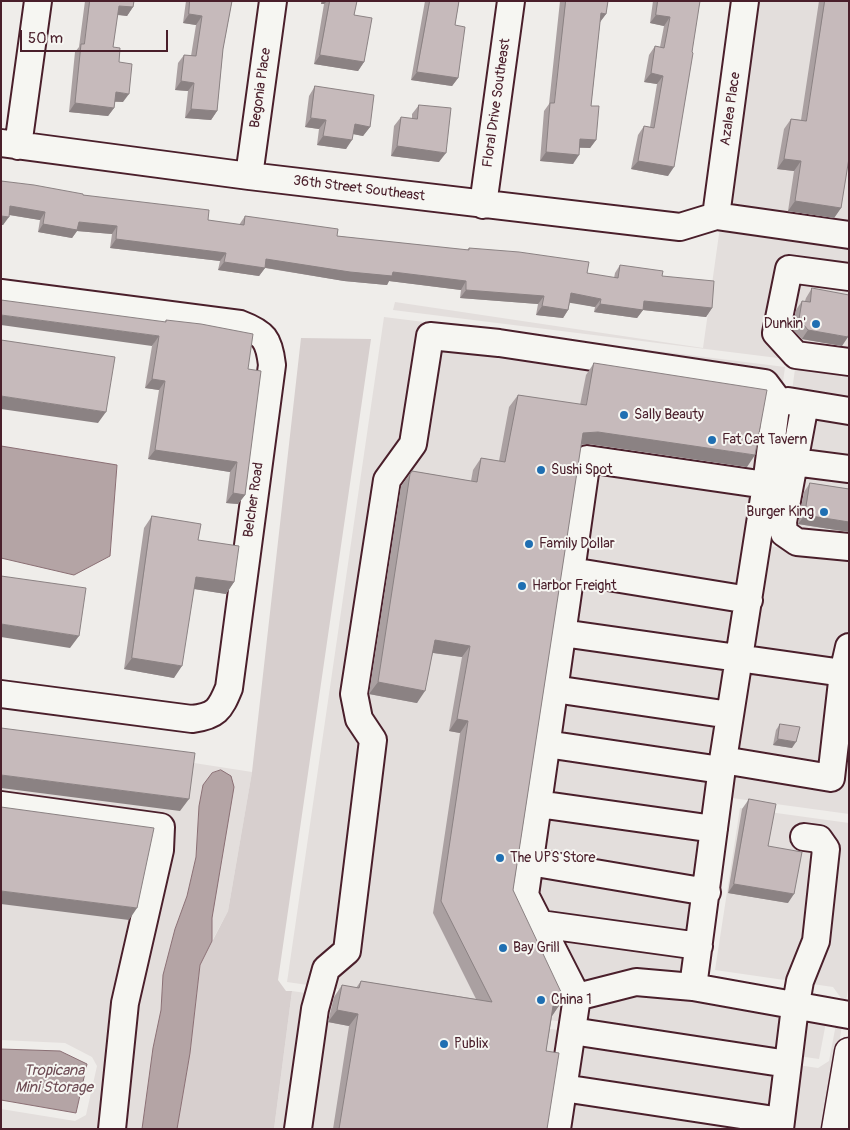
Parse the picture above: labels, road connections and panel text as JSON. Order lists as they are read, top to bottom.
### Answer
{
  "streets": {
    "street": [
      "Begonia Place",
      "Floral Drive Southeast",
      "Azalea Place",
      "36th Street Southeast",
      "Belcher Road"
    ]
  },
  "crossings": [
    ["Begonia Place", "36th Street Southeast"],
    ["Floral Drive Southeast", "36th Street Southeast"],
    ["Azalea Place", "36th Street Southeast"]
  ],
  "water": ["Tropicana Mini Storage"],
  "places": [
    "Dunkin'",
    "Sally Beauty",
    "Fat Cat Tavern",
    "Sushi Spot",
    "Burger King",
    "Family Dollar",
    "Harbor Freight",
    "The UPS Store",
    "Bay Grill",
    "China 1",
    "Publix"
  ],
  "scale_bar": "50 m"
}
